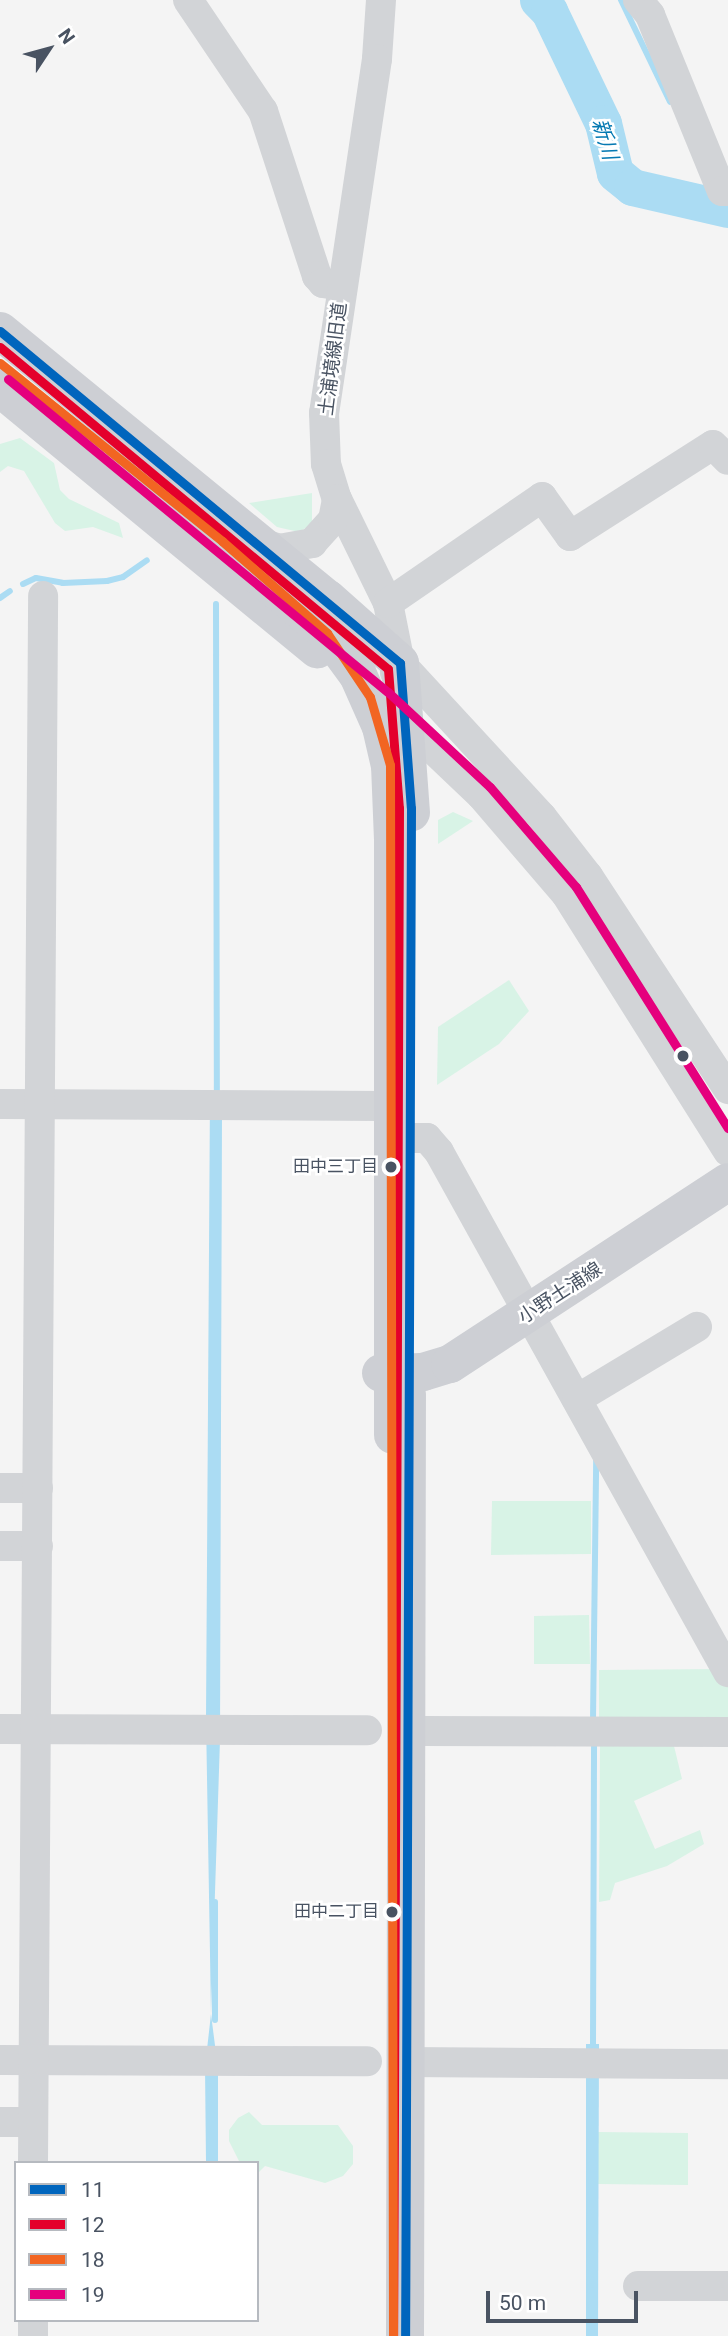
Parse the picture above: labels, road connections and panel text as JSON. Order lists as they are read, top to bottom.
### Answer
{
  "streets": {
    "main road": ["小野土浦線"],
    "street": ["土浦境線旧道"]
  },
  "water": ["新川"],
  "places": ["田中三丁目", "田中二丁目"],
  "lines": [
    "transit line 11",
    "transit line 12",
    "transit line 18",
    "transit line 19"
  ],
  "legend": [
    "11",
    "12",
    "18",
    "19"
  ],
  "scale_bar": "50 m",
  "north": "top right"
}
